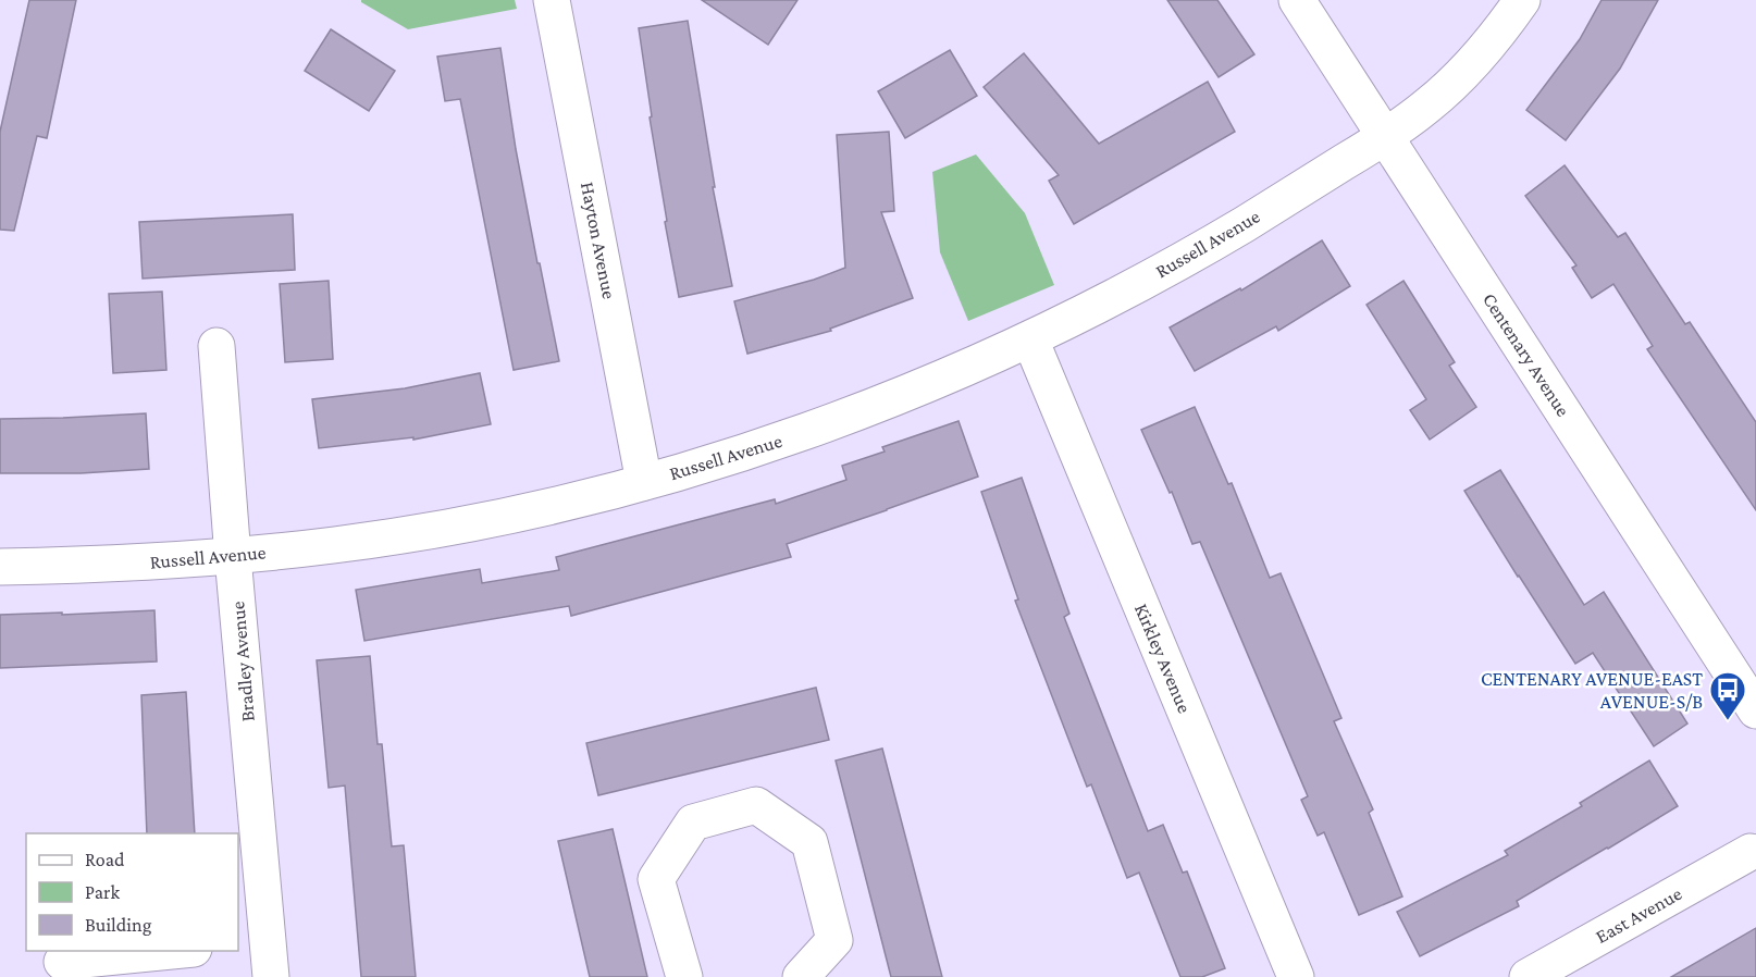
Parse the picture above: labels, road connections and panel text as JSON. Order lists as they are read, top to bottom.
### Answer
{
  "streets": {
    "street": [
      "Hayton Avenue",
      "Russell Avenue",
      "Centenary Avenue",
      "Kirkley Avenue",
      "Bradley Avenue",
      "East Avenue"
    ]
  },
  "crossings": [
    ["Hayton Avenue", "Russell Avenue"],
    ["Russell Avenue", "Centenary Avenue"],
    ["Russell Avenue", "Kirkley Avenue"],
    ["Russell Avenue", "Bradley Avenue"]
  ],
  "places": {
    "bus stop": ["CENTENARY AVENUE-EAST AVENUE-S/B"]
  },
  "legend": ["Road", "Park", "Building"]
}
